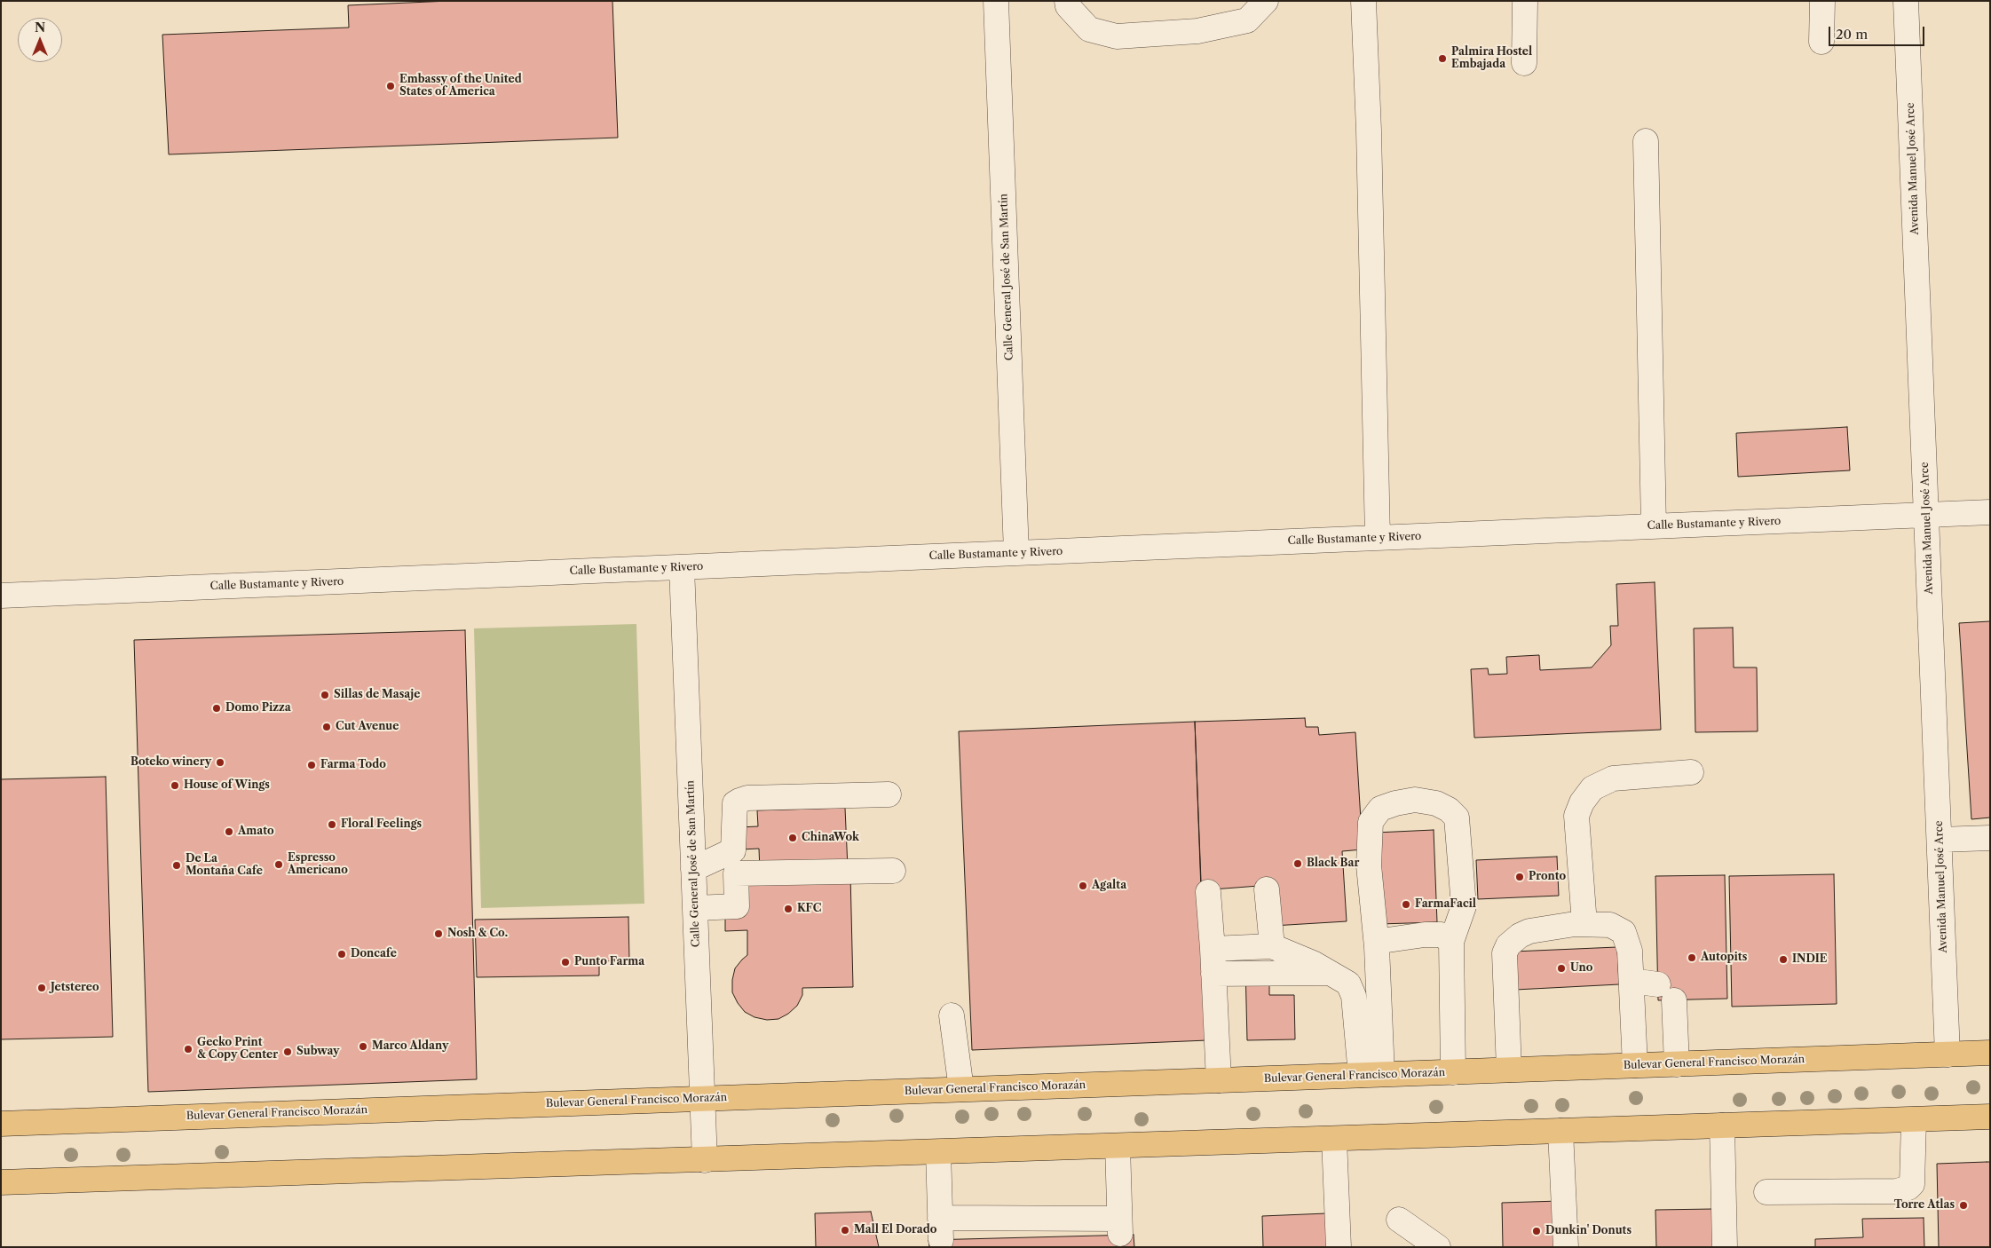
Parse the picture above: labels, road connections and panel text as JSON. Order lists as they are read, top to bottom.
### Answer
{
  "streets": {
    "main road": ["Bulevar General Francisco Morazán"],
    "street": ["Avenida Manuel José Arce", "Calle General José de San Martín", "Calle Bustamante y Rivero"]
  },
  "crossings": [
    ["Avenida Manuel José Arce", "Calle Bustamante y Rivero"],
    ["Avenida Manuel José Arce", "Bulevar General Francisco Morazán"],
    ["Calle General José de San Martín", "Calle Bustamante y Rivero"],
    ["Calle General José de San Martín", "Bulevar General Francisco Morazán"]
  ],
  "places": [
    "Palmira Hostel Embajada",
    "Embassy of the United States of America",
    "Sillas de Masaje",
    "Domo Pizza",
    "Cut Avenue",
    "Boteko winery",
    "Farma Todo",
    "House of Wings",
    "Floral Feelings",
    "Amato",
    "ChinaWok",
    "Black Bar",
    "Espresso Americano",
    "De La Montaña Cafe",
    "Pronto",
    "Agalta",
    "FarmaFacil",
    "KFC",
    "Nosh & Co.",
    "Doncafe",
    "Autopits",
    "INDIE",
    "Punto Farma",
    "Uno",
    "Jetstereo",
    "Marco Aldany",
    "Gecko Print & Copy Center",
    "Subway",
    "Torre Atlas",
    "Mall El Dorado",
    "Dunkin' Donuts"
  ],
  "scale_bar": "20 m",
  "north": "top"
}
